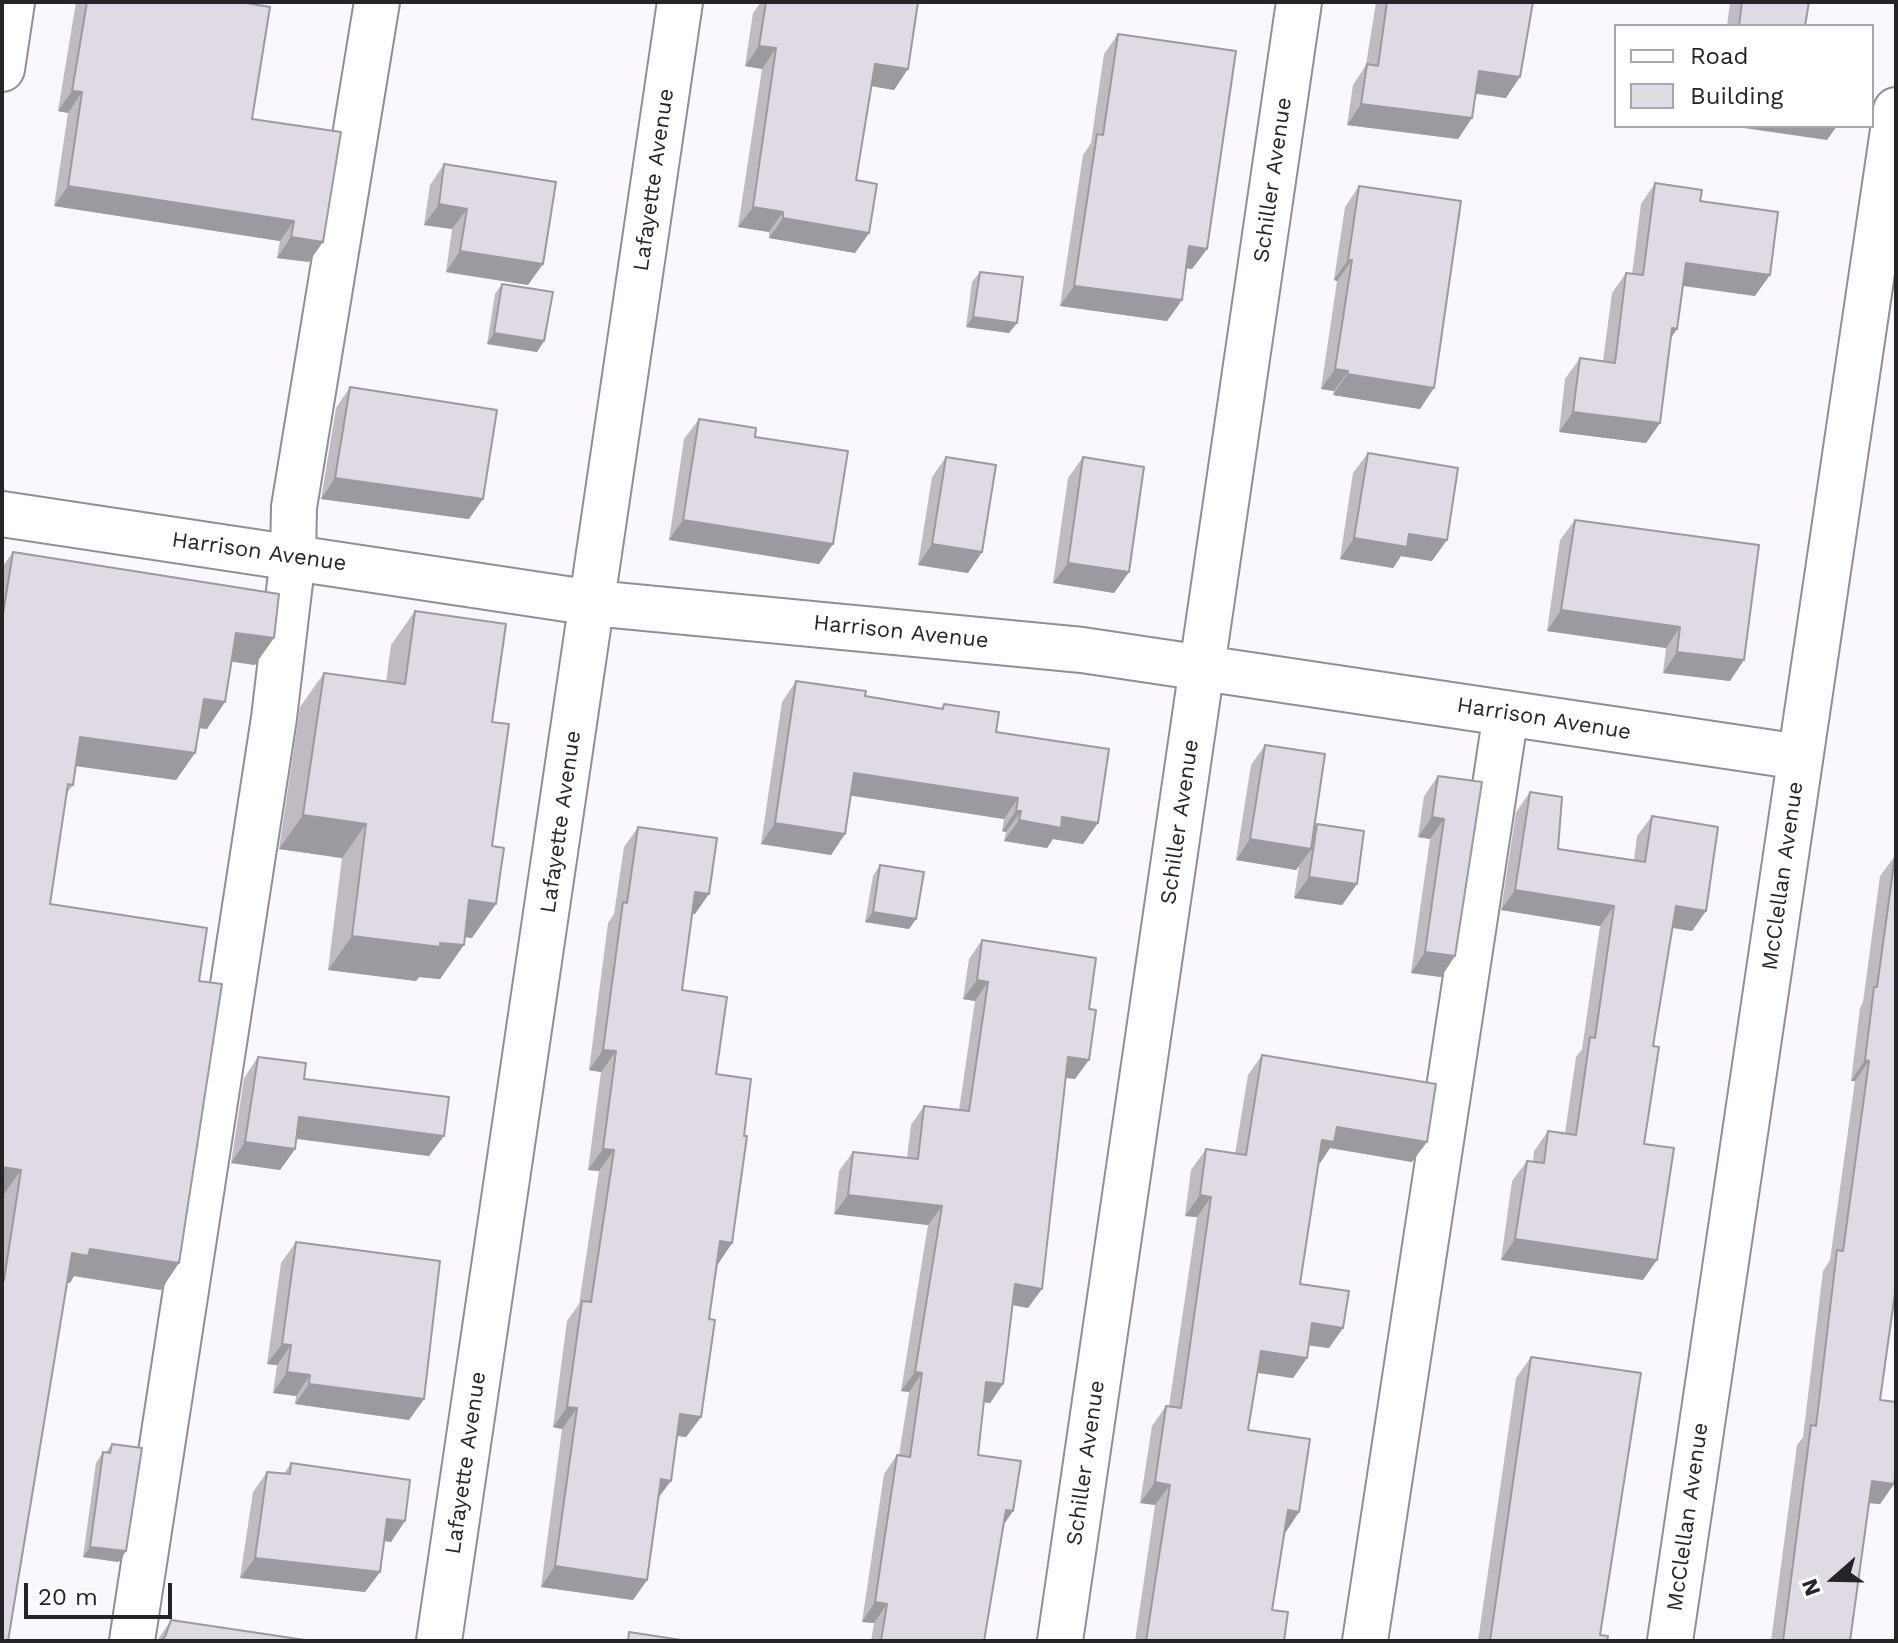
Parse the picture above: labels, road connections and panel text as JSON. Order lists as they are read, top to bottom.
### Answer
{
  "streets": {
    "street": [
      "Lafayette Avenue",
      "Schiller Avenue",
      "Harrison Avenue",
      "McClellan Avenue"
    ]
  },
  "crossings": [
    ["Lafayette Avenue", "Harrison Avenue"],
    ["Schiller Avenue", "Harrison Avenue"],
    ["Harrison Avenue", "McClellan Avenue"]
  ],
  "legend": ["Road", "Building"],
  "scale_bar": "20 m",
  "north": "left"
}
